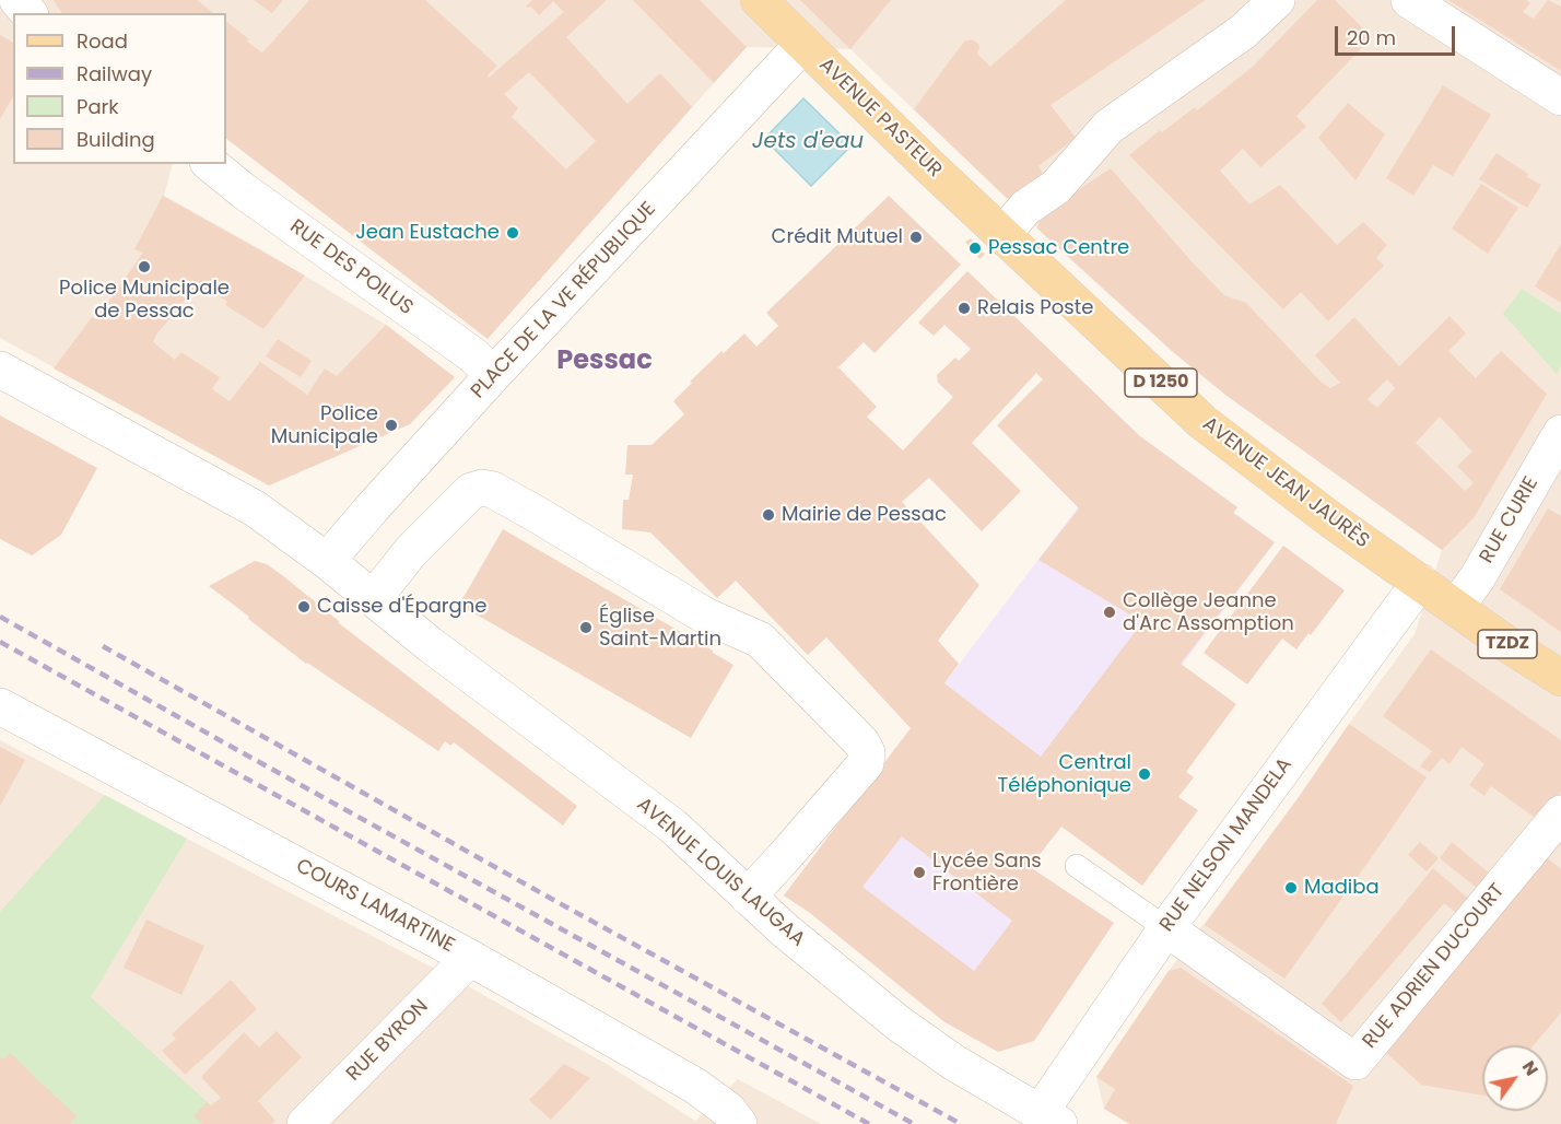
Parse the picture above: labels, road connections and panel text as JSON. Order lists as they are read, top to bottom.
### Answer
{
  "streets": {
    "main road": [
      "AVENUE PASTEUR",
      "D 1250",
      "AVENUE JEAN JAURÈS",
      "TZDZ"
    ],
    "street": [
      "RUE DES POILUS",
      "PLACE DE LA VE RÉPUBLIQUE",
      "RUE CURIE",
      "RUE NELSON MANDELA",
      "AVENUE LOUIS LAUGAA",
      "COURS LAMARTINE",
      "RUE ADRIEN DUCOURT",
      "RUE BYRON"
    ]
  },
  "crossings": [
    ["AVENUE PASTEUR", "PLACE DE LA VE RÉPUBLIQUE"],
    ["AVENUE PASTEUR", "AVENUE JEAN JAURÈS"],
    ["RUE DES POILUS", "PLACE DE LA VE RÉPUBLIQUE"],
    ["PLACE DE LA VE RÉPUBLIQUE", "AVENUE LOUIS LAUGAA"],
    ["AVENUE JEAN JAURÈS", "RUE CURIE"],
    ["AVENUE JEAN JAURÈS", "RUE NELSON MANDELA"],
    ["RUE NELSON MANDELA", "AVENUE LOUIS LAUGAA"],
    ["RUE NELSON MANDELA", "RUE ADRIEN DUCOURT"],
    ["COURS LAMARTINE", "RUE BYRON"]
  ],
  "districts": ["Pessac"],
  "water": ["Jets d'eau"],
  "places": [
    "Jean Eustache",
    "Crédit Mutuel",
    "Pessac Centre",
    "Police Municipale de Pessac",
    "Relais Poste",
    "Police Municipale",
    "Mairie de Pessac",
    "Caisse d'Épargne",
    "Collège Jeanne d'Arc Assomption",
    "Église Saint-Martin",
    "Central Téléphonique",
    "Lycée Sans Frontière",
    "Madiba"
  ],
  "legend": [
    "Road",
    "Railway",
    "Park",
    "Building"
  ],
  "scale_bar": "20 m",
  "north": "top right"
}
